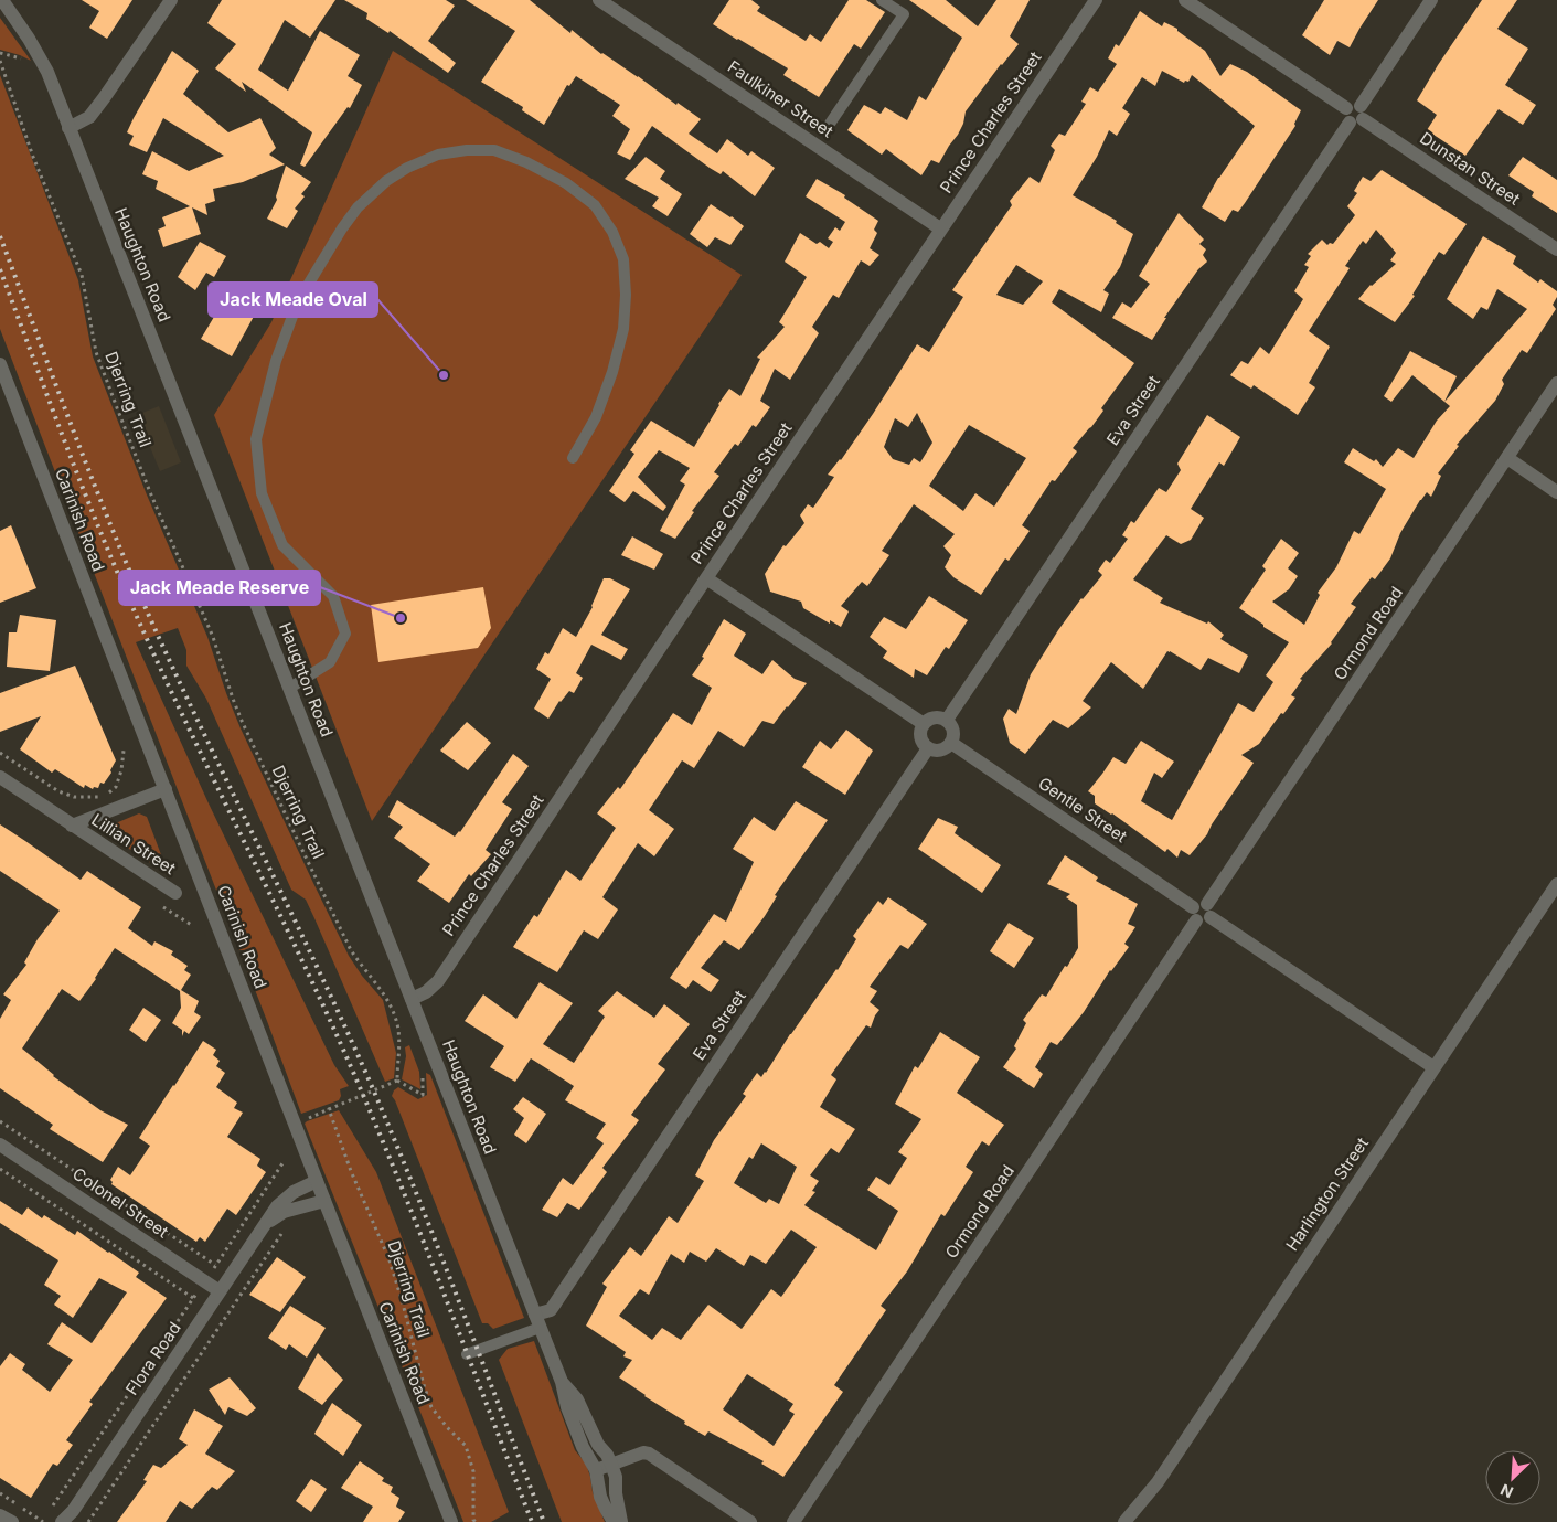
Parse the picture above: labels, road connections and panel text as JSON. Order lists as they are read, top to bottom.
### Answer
{
  "streets": {
    "street": [
      "Faulkiner Street",
      "Prince Charles Street",
      "Dunstan Street",
      "Haughton Road",
      "Eva Street",
      "Carinish Road",
      "Ormond Road",
      "Gentle Street",
      "Lillian Street",
      "Harlington Street",
      "Colonel Street",
      "Flora Road"
    ],
    "path": ["Djerring Trail"]
  },
  "crossings": [
    ["Faulkiner Street", "Prince Charles Street"],
    ["Prince Charles Street", "Haughton Road"],
    ["Dunstan Street", "Eva Street"],
    ["Haughton Road", "Eva Street"],
    ["Eva Street", "Gentle Street"],
    ["Carinish Road", "Lillian Street"],
    ["Carinish Road", "Flora Road"],
    ["Ormond Road", "Gentle Street"],
    ["Colonel Street", "Flora Road"]
  ],
  "places": ["Jack Meade Oval", "Jack Meade Reserve"],
  "north": "bottom left"
}
